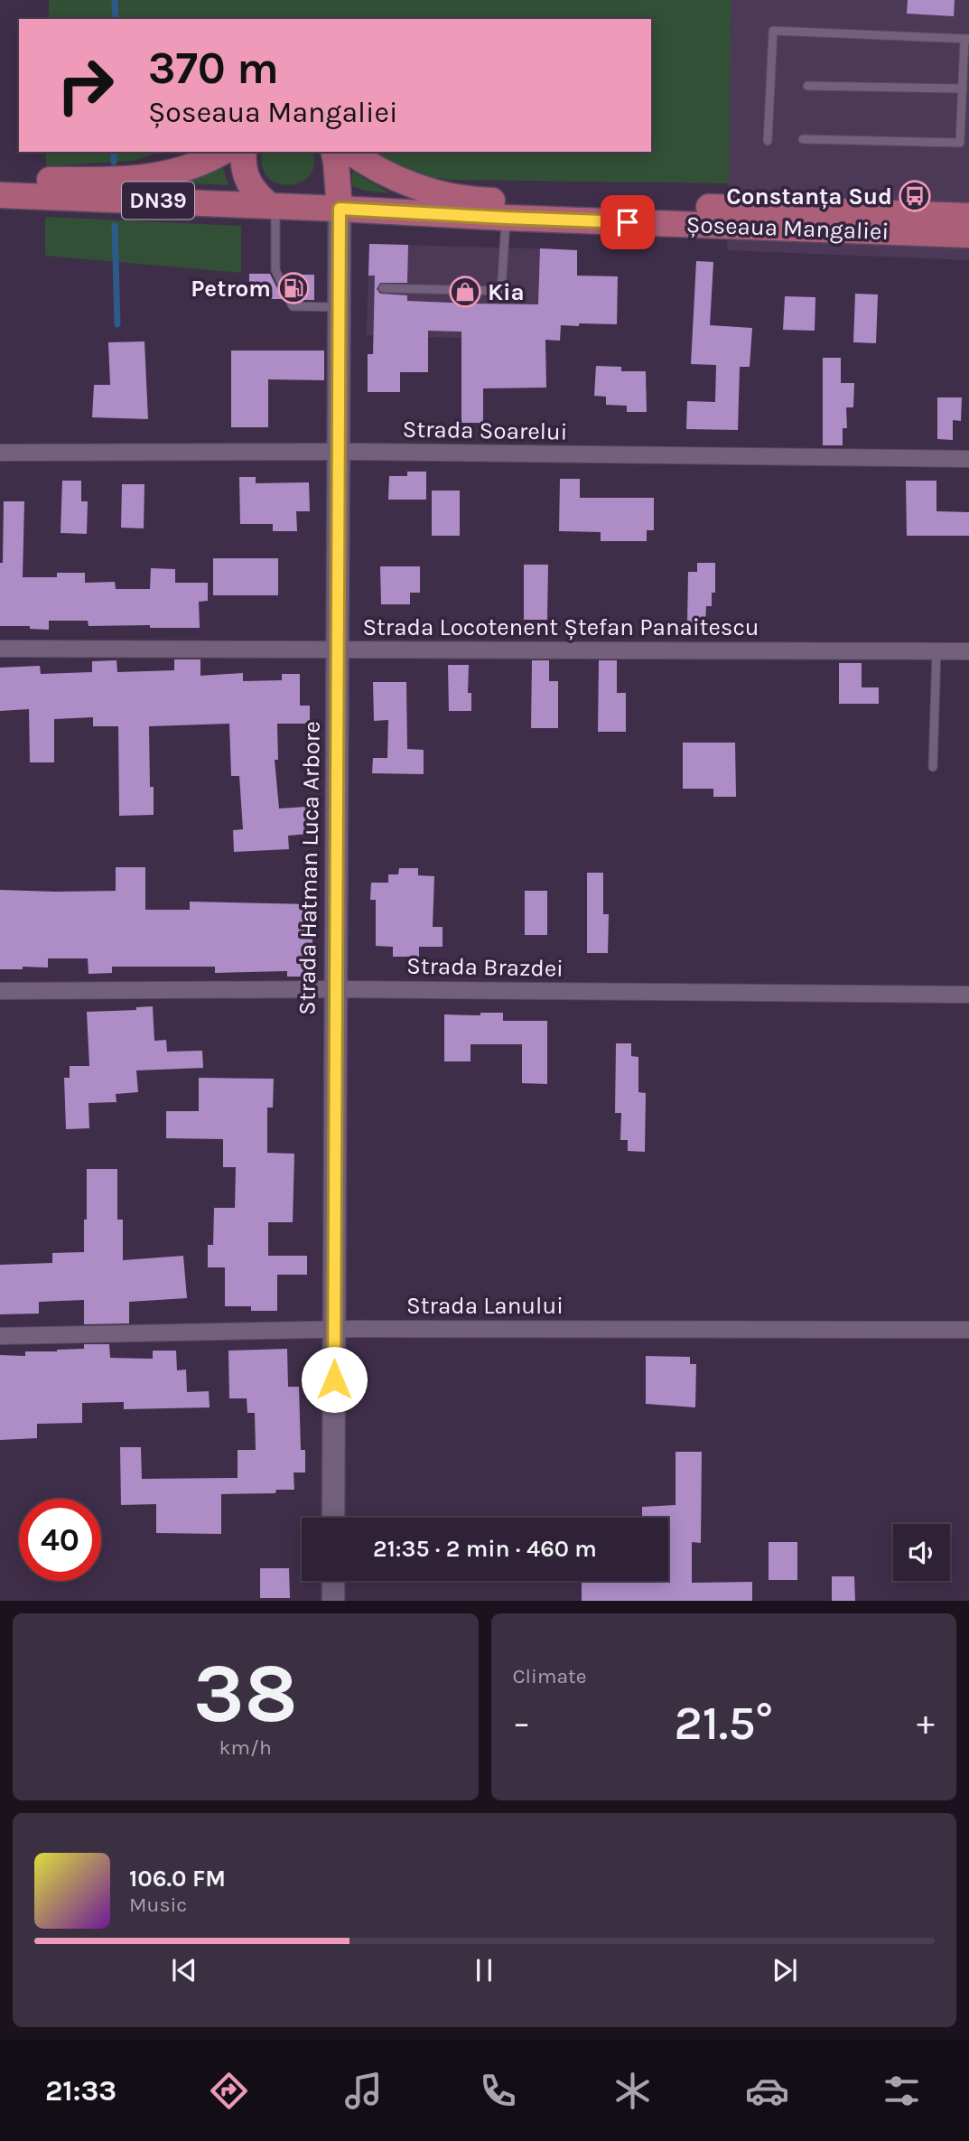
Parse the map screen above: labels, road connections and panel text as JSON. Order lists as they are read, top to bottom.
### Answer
{
  "streets": {
    "main road": ["DN39", "Șoseaua Mangaliei"],
    "street": [
      "Strada Soarelui",
      "Strada Locotenent Ștefan Panaitescu",
      "Strada Hatman Luca Arbore",
      "Strada Brazdei",
      "Strada Lanului"
    ]
  },
  "crossings": [
    ["Șoseaua Mangaliei", "Strada Hatman Luca Arbore"],
    ["Strada Soarelui", "Strada Hatman Luca Arbore"],
    ["Strada Locotenent Ștefan Panaitescu", "Strada Hatman Luca Arbore"],
    ["Strada Hatman Luca Arbore", "Strada Brazdei"],
    ["Strada Hatman Luca Arbore", "Strada Lanului"]
  ],
  "places": {
    "bus stop": ["Constanța Sud"],
    "fuel station": ["Petrom"],
    "shop": ["Kia"]
  },
  "page": {
    "turn": ["370 m", "Șoseaua Mangaliei"],
    "limit": "40",
    "trip": "21:35 · 2 min · 460 m",
    "tile": [
      ["38", "km/h"],
      "Climate"
    ],
    "heat": ["−", "21.5°", "+"],
    "song": ["106.0 FM", "Music"],
    "tabs": "21:33"
  }
}
